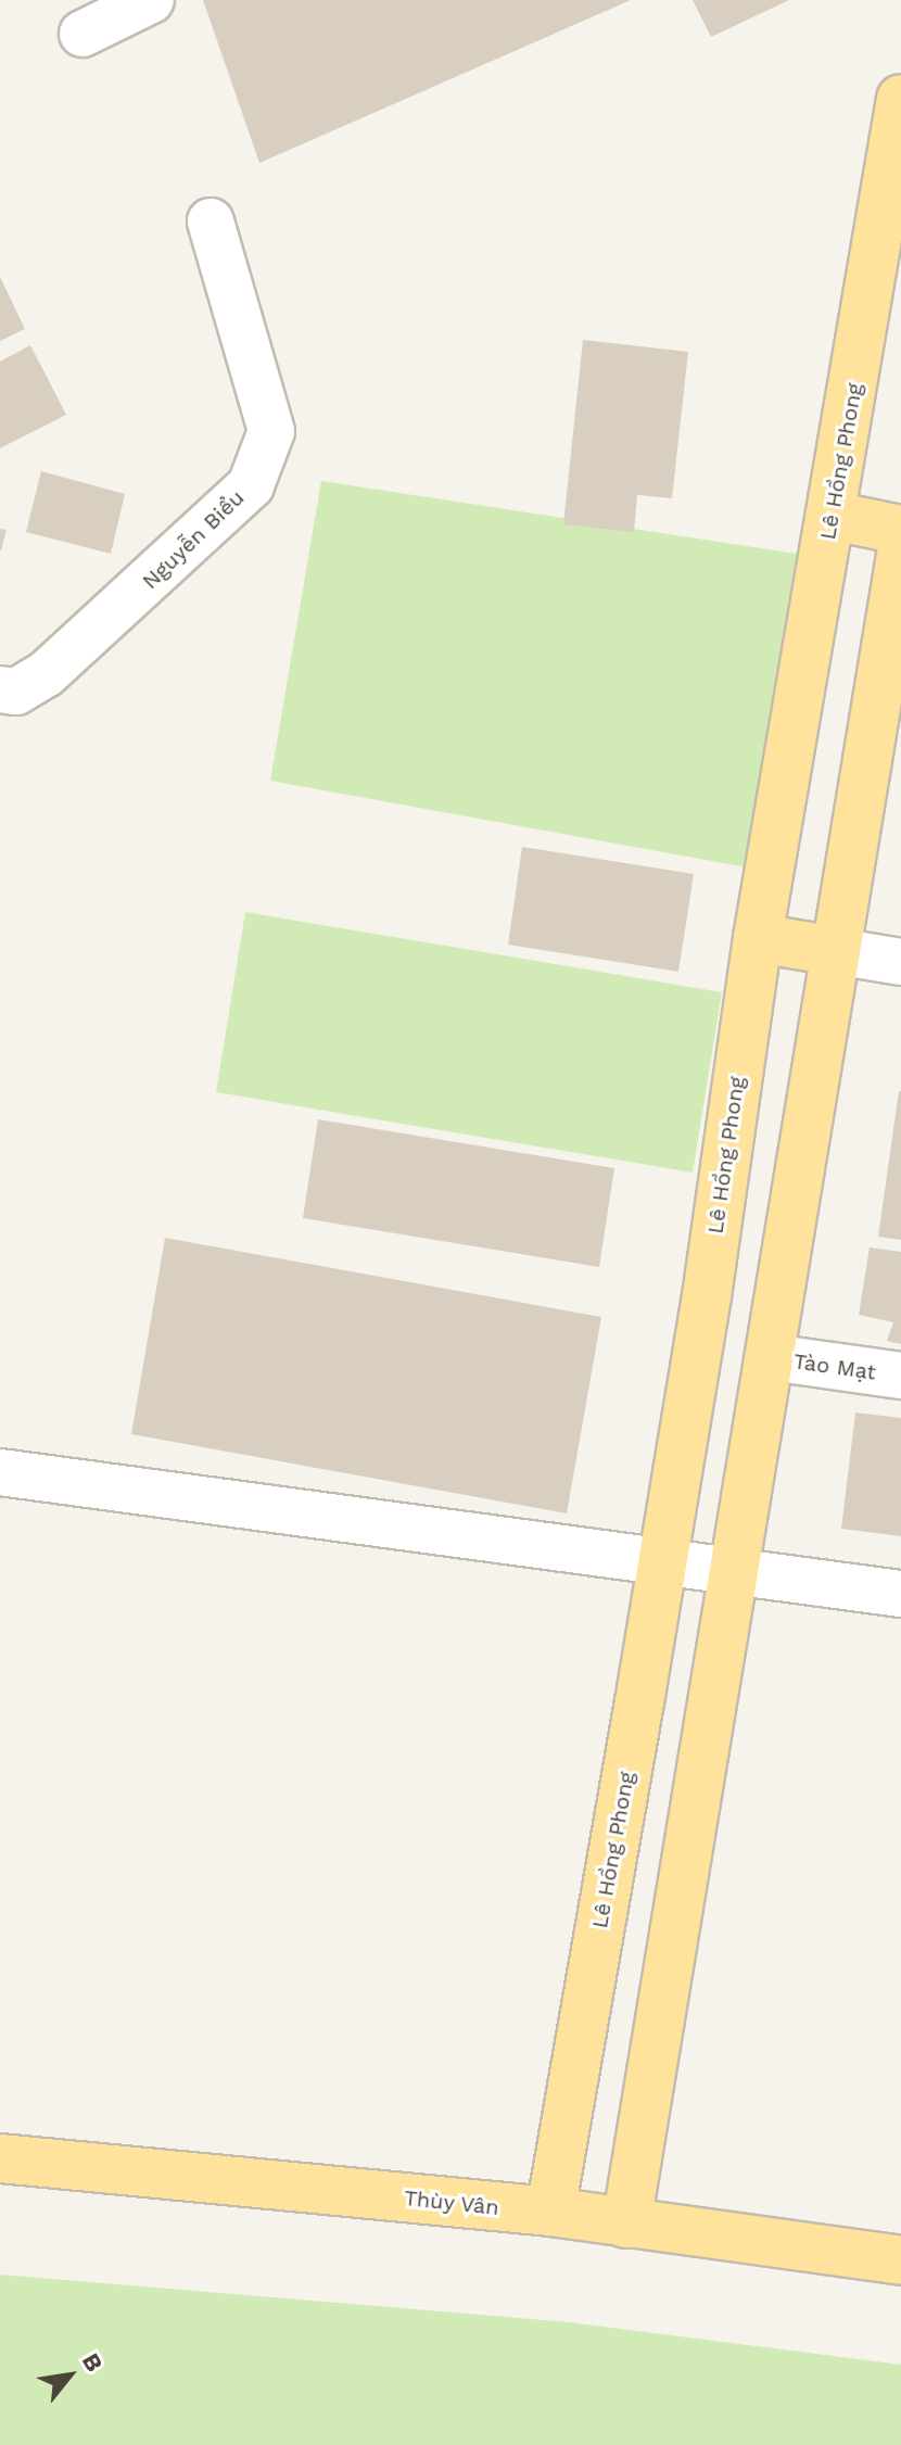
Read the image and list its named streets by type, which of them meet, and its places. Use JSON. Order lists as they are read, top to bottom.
{
  "streets": {
    "main road": ["Lê Hồng Phong", "Thùy Vân"],
    "street": ["Nguyễn Biểu", "Tào Mạt"]
  },
  "crossings": [
    ["Lê Hồng Phong", "Thùy Vân"]
  ],
  "north": "top right"
}
